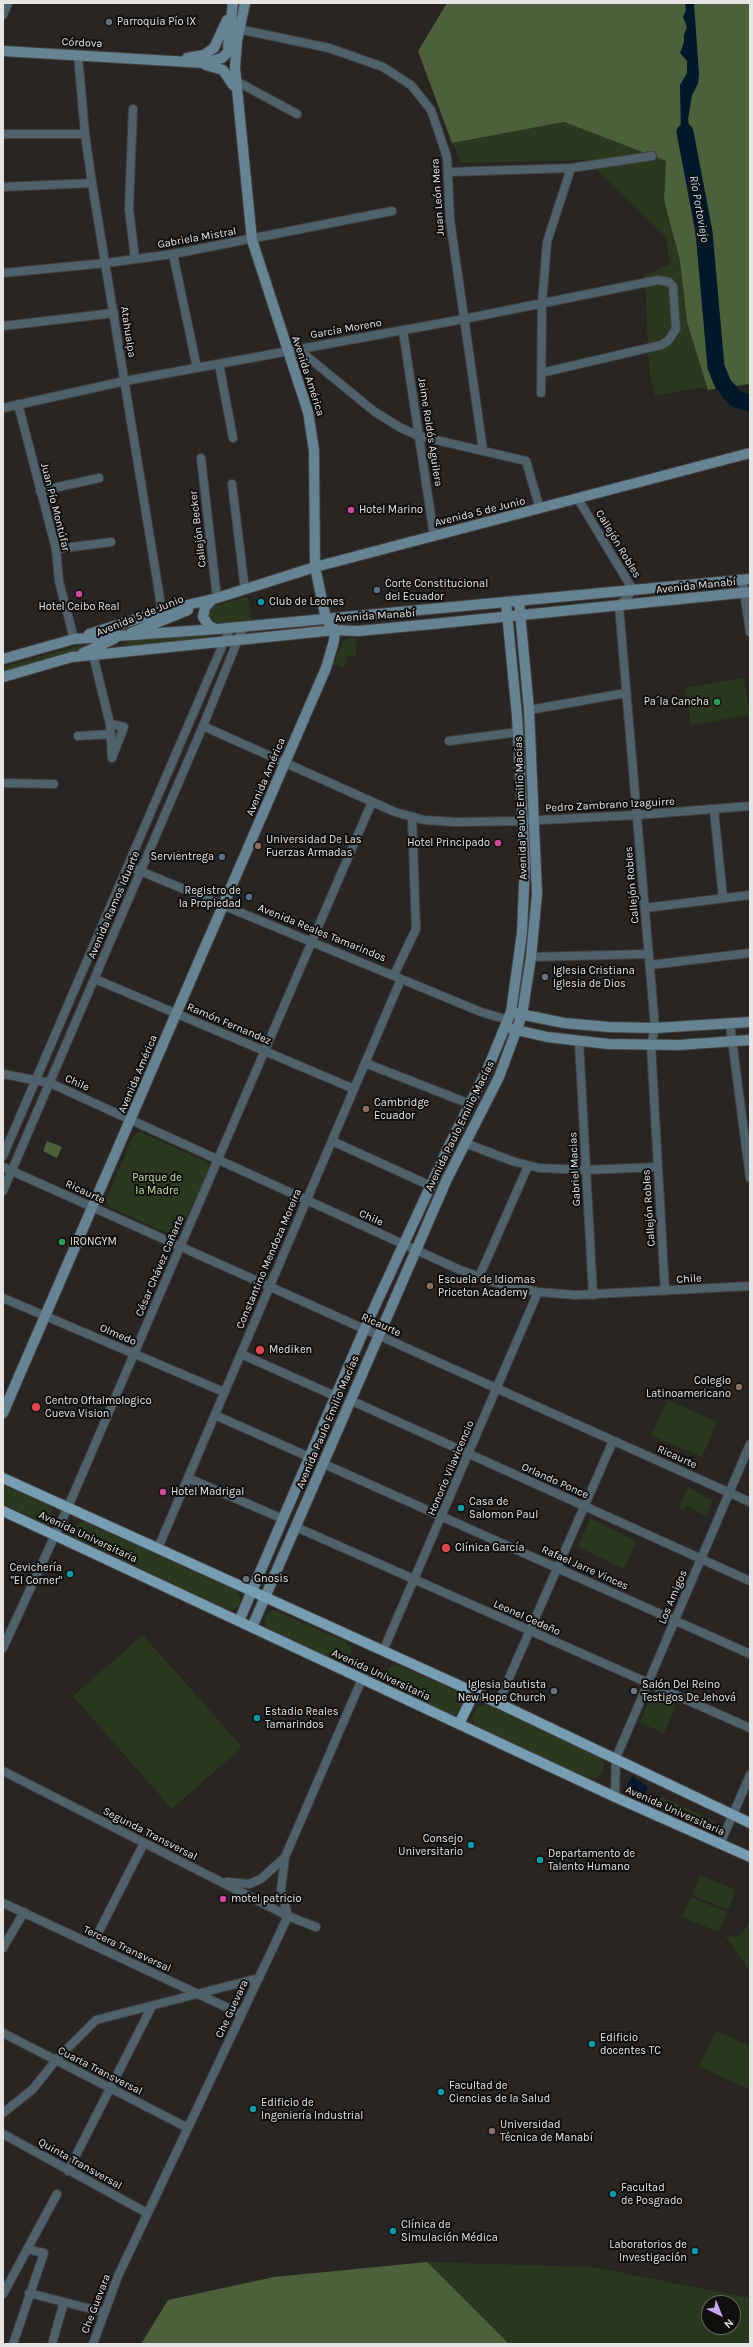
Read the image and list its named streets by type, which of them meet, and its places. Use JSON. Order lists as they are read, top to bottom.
{
  "streets": {
    "main road": [
      "Córdova",
      "Avenida América",
      "Avenida 5 de Junio",
      "Avenida Manabí",
      "Avenida Paulo Emilio Macías",
      "Avenida Reales Tamarindos",
      "Avenida Universitaria"
    ],
    "street": [
      "Juan León Mera",
      "Gabriela Mistral",
      "García Moreno",
      "Atahualpa",
      "Jaime Roldós Aguilera",
      "Juan Pío Montúfar",
      "Callejón Becker",
      "Callejón Robles",
      "Pedro Zambrano Izaguirre",
      "Avenida Ramos Iduarte",
      "Ramón Fernandez",
      "Chile",
      "Gabriel Macias",
      "Ricaurte",
      "Constantino Mendoza Moreira",
      "César Chávez Cañarte",
      "Olmedo",
      "Honorio Vilavicencio",
      "Orlando Ponce",
      "Rafael Jarre Vinces",
      "Los Amigos",
      "Leonel Cedeño",
      "Segunda Transversal",
      "Tercera Transversal",
      "Che Guevara",
      "Cuarta Transversal",
      "Quinta Transversal"
    ]
  },
  "crossings": [
    ["Córdova", "Atahualpa"],
    ["Córdova", "Avenida América"],
    ["Juan León Mera", "García Moreno"],
    ["Juan León Mera", "Avenida América"],
    ["Gabriela Mistral", "Atahualpa"],
    ["Gabriela Mistral", "Avenida América"],
    ["García Moreno", "Atahualpa"],
    ["García Moreno", "Avenida América"],
    ["García Moreno", "Jaime Roldós Aguilera"],
    ["García Moreno", "Juan Pío Montúfar"],
    ["Atahualpa", "Avenida 5 de Junio"],
    ["Avenida América", "Avenida 5 de Junio"],
    ["Avenida América", "Avenida Manabí"],
    ["Avenida América", "Pedro Zambrano Izaguirre"],
    ["Avenida América", "Avenida Reales Tamarindos"],
    ["Avenida América", "Ramón Fernandez"],
    ["Avenida América", "Chile"],
    ["Avenida América", "Ricaurte"],
    ["Avenida América", "Olmedo"],
    ["Jaime Roldós Aguilera", "Avenida 5 de Junio"],
    ["Juan Pío Montúfar", "Avenida 5 de Junio"],
    ["Juan Pío Montúfar", "Avenida Manabí"],
    ["Avenida 5 de Junio", "Callejón Becker"],
    ["Avenida 5 de Junio", "Callejón Robles"],
    ["Avenida 5 de Junio", "Avenida Manabí"],
    ["Callejón Robles", "Avenida Manabí"],
    ["Callejón Robles", "Pedro Zambrano Izaguirre"],
    ["Callejón Robles", "Avenida Reales Tamarindos"],
    ["Callejón Robles", "Chile"],
    ["Avenida Manabí", "Avenida Paulo Emilio Macías"],
    ["Avenida Manabí", "Avenida Ramos Iduarte"],
    ["Pedro Zambrano Izaguirre", "Avenida Paulo Emilio Macías"],
    ["Pedro Zambrano Izaguirre", "Avenida Ramos Iduarte"],
    ["Pedro Zambrano Izaguirre", "Constantino Mendoza Moreira"],
    ["Pedro Zambrano Izaguirre", "César Chávez Cañarte"],
    ["Avenida Paulo Emilio Macías", "Avenida Reales Tamarindos"],
    ["Avenida Paulo Emilio Macías", "Chile"],
    ["Avenida Paulo Emilio Macías", "Ricaurte"],
    ["Avenida Paulo Emilio Macías", "Orlando Ponce"],
    ["Avenida Paulo Emilio Macías", "Avenida Universitaria"],
    ["Avenida Paulo Emilio Macías", "Rafael Jarre Vinces"],
    ["Avenida Paulo Emilio Macías", "Leonel Cedeño"],
    ["Avenida Ramos Iduarte", "Avenida Reales Tamarindos"],
    ["Avenida Ramos Iduarte", "Ramón Fernandez"],
    ["Avenida Ramos Iduarte", "Chile"],
    ["Avenida Ramos Iduarte", "Ricaurte"],
    ["Avenida Reales Tamarindos", "Gabriel Macias"],
    ["Avenida Reales Tamarindos", "Constantino Mendoza Moreira"],
    ["Avenida Reales Tamarindos", "César Chávez Cañarte"],
    ["Ramón Fernandez", "Constantino Mendoza Moreira"],
    ["Ramón Fernandez", "César Chávez Cañarte"],
    ["Chile", "Gabriel Macias"],
    ["Chile", "Constantino Mendoza Moreira"],
    ["Chile", "César Chávez Cañarte"],
    ["Chile", "Honorio Vilavicencio"],
    ["Ricaurte", "Constantino Mendoza Moreira"],
    ["Ricaurte", "César Chávez Cañarte"],
    ["Ricaurte", "Honorio Vilavicencio"],
    ["Ricaurte", "Los Amigos"],
    ["Constantino Mendoza Moreira", "Olmedo"],
    ["Constantino Mendoza Moreira", "Avenida Universitaria"],
    ["César Chávez Cañarte", "Olmedo"],
    ["César Chávez Cañarte", "Avenida Universitaria"],
    ["Honorio Vilavicencio", "Orlando Ponce"],
    ["Honorio Vilavicencio", "Avenida Universitaria"],
    ["Honorio Vilavicencio", "Rafael Jarre Vinces"],
    ["Honorio Vilavicencio", "Leonel Cedeño"],
    ["Orlando Ponce", "Los Amigos"],
    ["Avenida Universitaria", "Los Amigos"],
    ["Rafael Jarre Vinces", "Los Amigos"],
    ["Los Amigos", "Leonel Cedeño"],
    ["Segunda Transversal", "Che Guevara"],
    ["Tercera Transversal", "Che Guevara"],
    ["Che Guevara", "Cuarta Transversal"],
    ["Che Guevara", "Quinta Transversal"]
  ],
  "water": ["Río Portoviejo"],
  "parks": ["Parque de la Madre"],
  "places": [
    "Parroquia Pío IX",
    "Hotel Marino",
    "Corte Constitucional del Ecuador",
    "Hotel Ceibo Real",
    "Club de Leones",
    "Pa´la Cancha",
    "Hotel Principado",
    "Universidad De Las Fuerzas Armadas",
    "Servientrega",
    "Registro de la Propiedad",
    "Iglesia Cristiana Iglesia de Dios",
    "Cambridge Ecuador",
    "IRONGYM",
    "Escuela de Idiomas Priceton Academy",
    "Mediken",
    "Colegio Latinoamericano",
    "Centro Oftalmologico Cueva Vision",
    "Hotel Madrigal",
    "Casa de Salomon Paul",
    "Clínica García",
    "Cevichería \"El Corner\"",
    "Gnosis",
    "Iglesia bautista New Hope Church",
    "Salón Del Reino Testigos De Jehová",
    "Estadio Reales Tamarindos",
    "Consejo Universitario",
    "Departamento de Talento Humano",
    "motel patricio",
    "Edificio docentes TC",
    "Facultad de Ciencias de la Salud",
    "Edificio de Ingeniería Industrial",
    "Universidad Técnica de Manabí",
    "Facultad de Posgrado",
    "Clínica de Simulación Médica",
    "Laboratorios de Investigación"
  ],
  "north": "bottom right"
}
